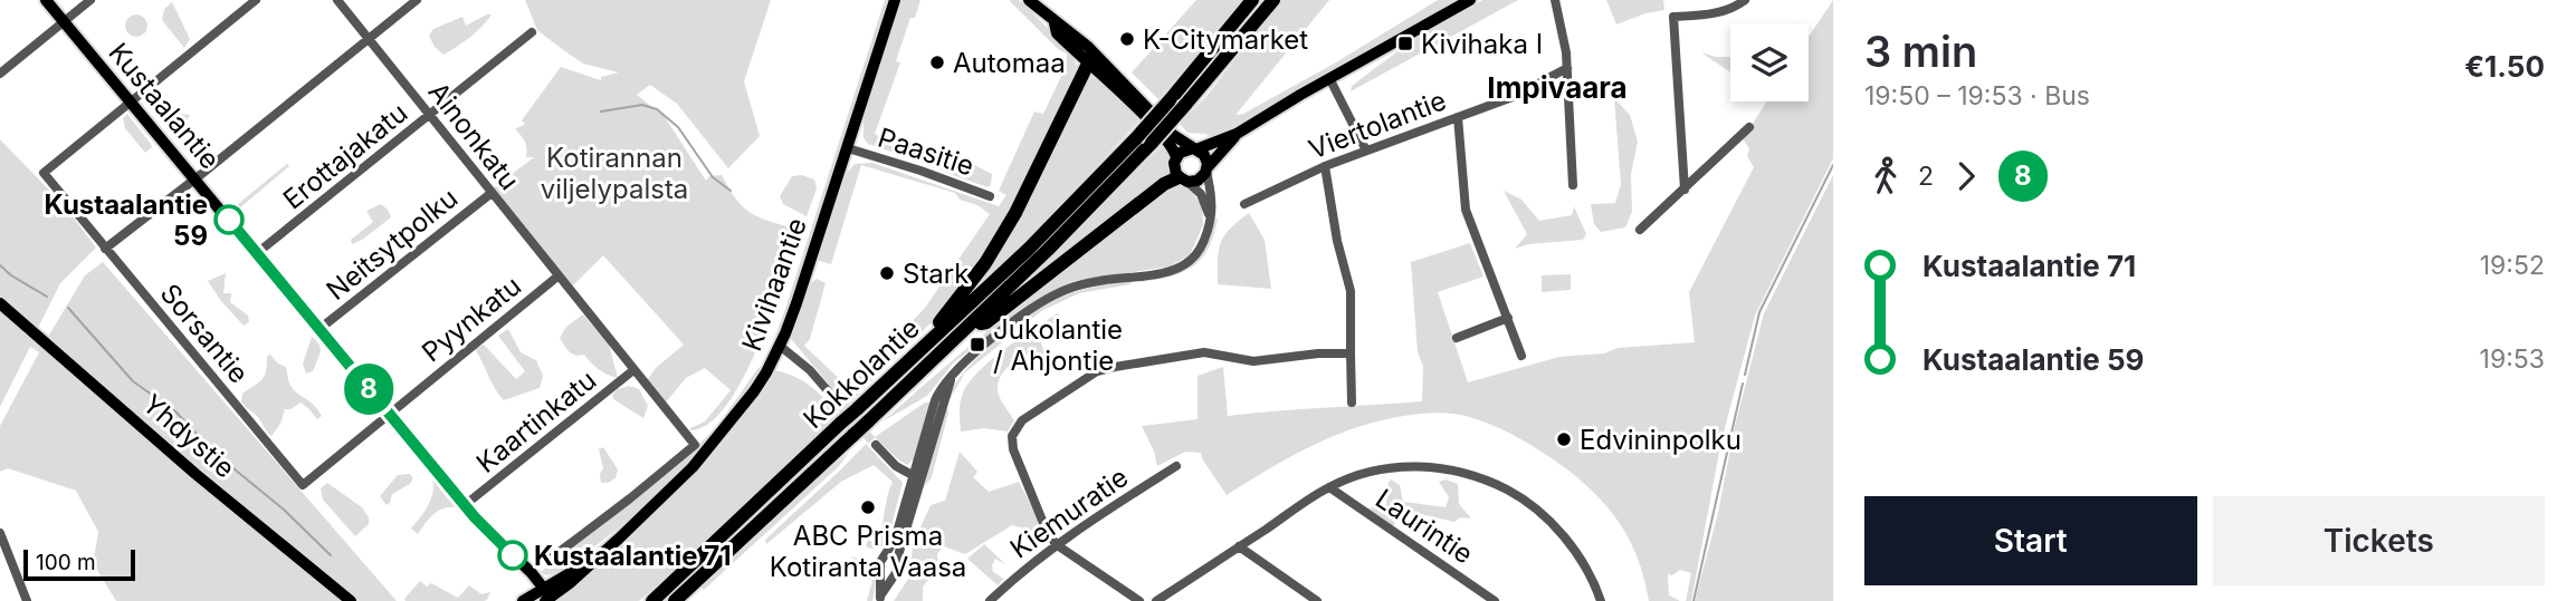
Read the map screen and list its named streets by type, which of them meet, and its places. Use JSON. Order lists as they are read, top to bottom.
{
  "streets": {
    "highway": ["Kokkolantie"],
    "main road": ["Kustaalantie", "Kivihaantie", "Yhdystie"],
    "street": [
      "Viertolantie",
      "Ainonkatu",
      "Paasitie",
      "Erottajakatu",
      "Neitsytpolku",
      "Pyynkatu",
      "Sorsantie",
      "Kaartinkatu",
      "Kiemuratie",
      "Laurintie"
    ]
  },
  "crossings": [
    ["Kustaalantie", "Erottajakatu"],
    ["Kustaalantie", "Neitsytpolku"],
    ["Kustaalantie", "Kivihaantie"],
    ["Kustaalantie", "Pyynkatu"],
    ["Kustaalantie", "Sorsantie"],
    ["Kustaalantie", "Kaartinkatu"],
    ["Ainonkatu", "Erottajakatu"],
    ["Ainonkatu", "Neitsytpolku"],
    ["Ainonkatu", "Pyynkatu"],
    ["Ainonkatu", "Kaartinkatu"],
    ["Paasitie", "Kivihaantie"],
    ["Pyynkatu", "Sorsantie"]
  ],
  "districts": ["Impivaara"],
  "parks": ["Kotirannan viljelypalsta"],
  "places": {
    "other": [
      "K-Citymarket",
      "Automaa",
      "Kustaalantie 59",
      "Stark",
      "Edvininpolku",
      "ABC Prisma Kotiranta Vaasa",
      "Kustaalantie 71"
    ],
    "transit": ["Kivihaka I", "Jukolantie / Ahjontie"]
  },
  "lines": ["bus line 8"],
  "scale_bar": "100 m",
  "page": {
    "on_map": "8",
    "heading": ["3 min", "19:50 – 19:53 · Bus", "€1.50"],
    "legs": ["2", "8"],
    "list": [
      {
        "name": "Kustaalantie 71",
        "value": "19:52"
      },
      {
        "name": "Kustaalantie 59",
        "value": "19:53"
      }
    ],
    "buttons": ["Start", "Tickets"],
    "scale": "100 m"
  }
}
